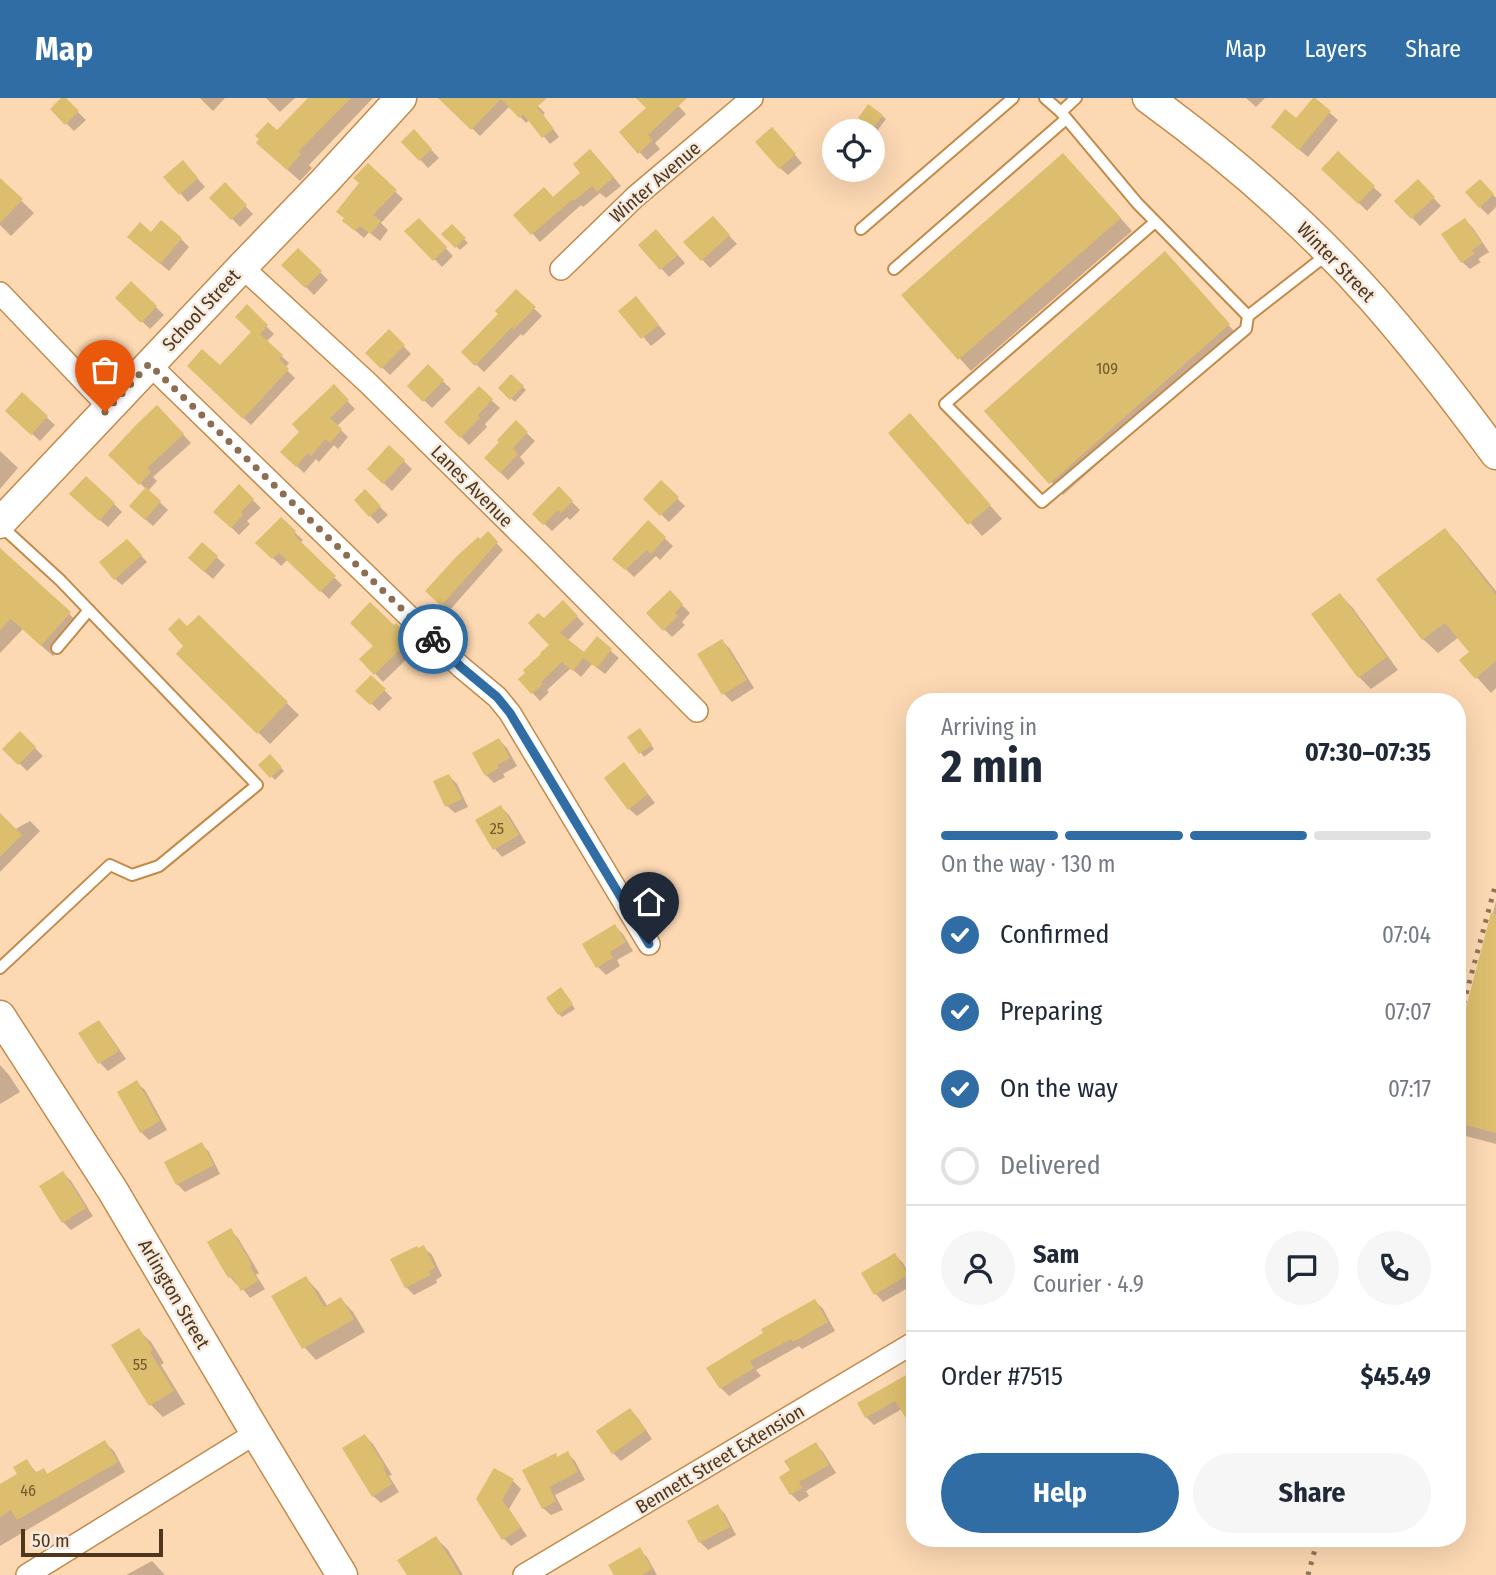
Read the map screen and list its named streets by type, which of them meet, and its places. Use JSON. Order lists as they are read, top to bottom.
{
  "streets": {
    "street": [
      "Winter Avenue",
      "Winter Street",
      "School Street",
      "Lanes Avenue",
      "Arlington Street",
      "Bennett Street Extension"
    ]
  },
  "crossings": [
    ["School Street", "Lanes Avenue"]
  ],
  "house_numbers": [
    "109",
    "25",
    "55",
    "46"
  ],
  "scale_bar": "50 m",
  "page": {
    "header": "Map",
    "nav": ["Map", "Layers", "Share"],
    "heading": ["2 min", "Arriving in", "07:30–07:35"],
    "panel": [
      "Sam",
      "Courier · 4.9",
      "Order #7515",
      "$45.49"
    ],
    "bar": "On the way · 130 m",
    "list": [
      ["Confirmed", "07:04"],
      ["Preparing", "07:07"],
      ["On the way", "07:17"],
      "Delivered"
    ],
    "buttons": ["Help", "Share"],
    "scale": "50 m"
  }
}
